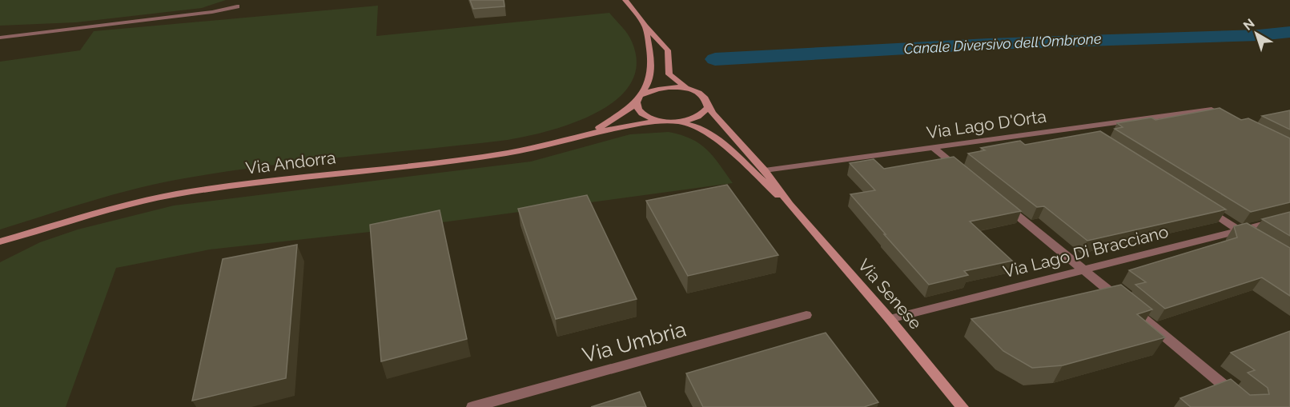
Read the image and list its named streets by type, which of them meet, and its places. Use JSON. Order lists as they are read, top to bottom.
{
  "streets": {
    "main road": ["Via Andorra", "Via Senese"],
    "street": ["Via Lago D'Orta", "Via Lago Di Bracciano", "Via Umbria"]
  },
  "crossings": [
    ["Via Lago D'Orta", "Via Senese"],
    ["Via Andorra", "Via Senese"],
    ["Via Lago Di Bracciano", "Via Senese"]
  ],
  "water": ["Canale Diversivo dell'Ombrone"],
  "north": "top left"
}
